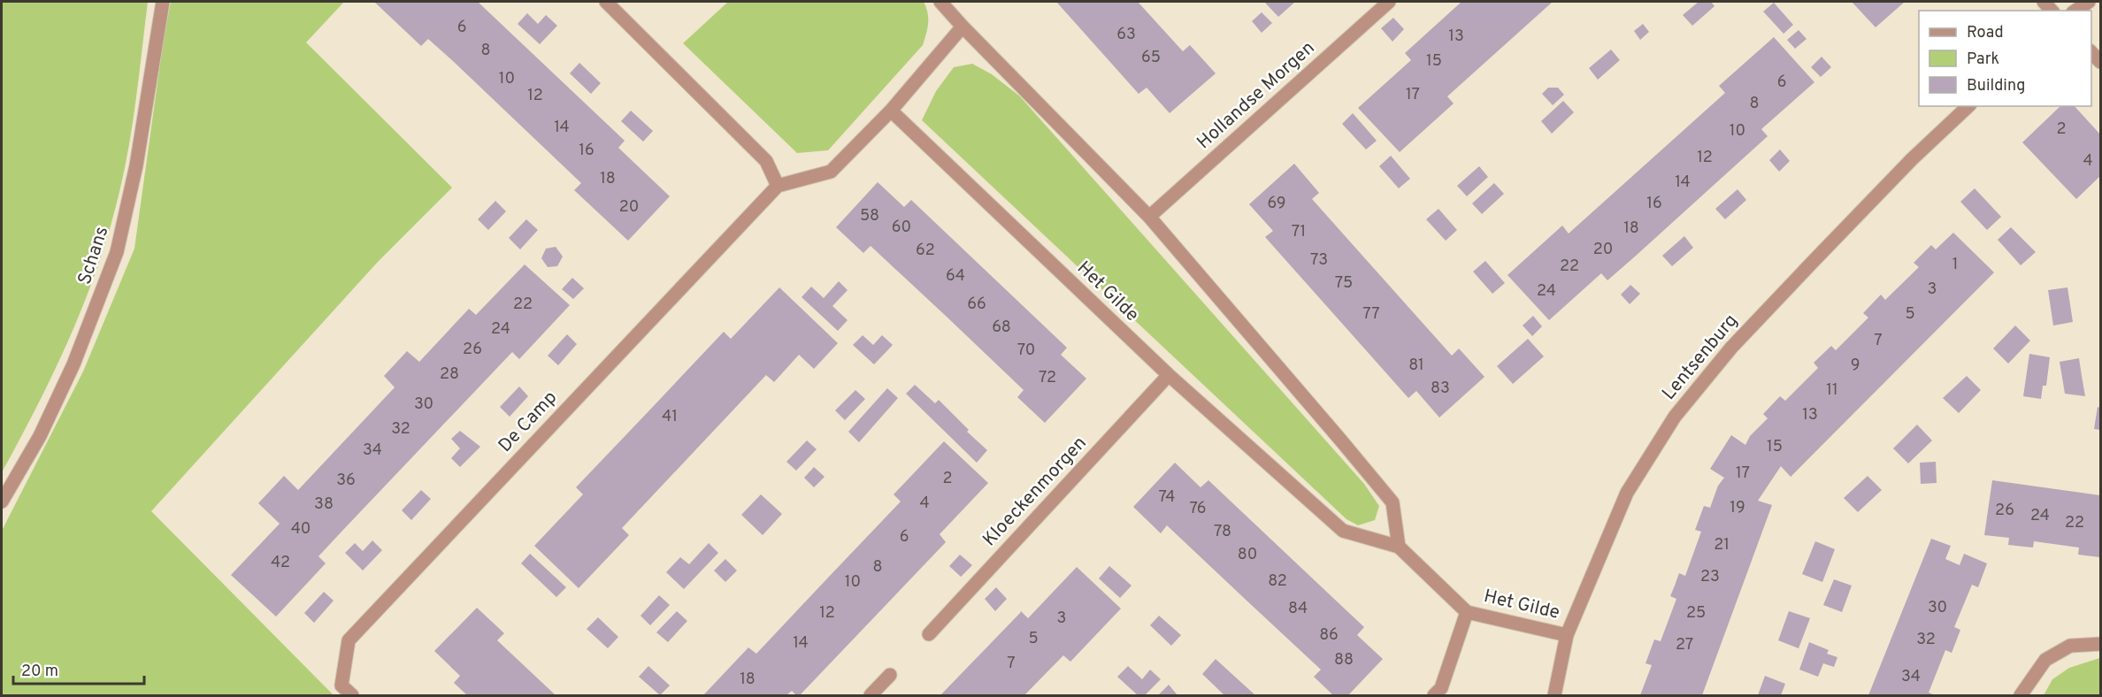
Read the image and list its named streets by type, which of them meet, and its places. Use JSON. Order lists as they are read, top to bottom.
{
  "streets": {
    "street": [
      "Hollandse Morgen",
      "Schans",
      "Het Gilde",
      "Lentsenburg",
      "De Camp",
      "Kloeckenmorgen"
    ]
  },
  "crossings": [
    ["Het Gilde", "Lentsenburg"],
    ["Het Gilde", "Kloeckenmorgen"]
  ],
  "house_numbers": [
    "6",
    "63",
    "13",
    "8",
    "65",
    "15",
    "10",
    "6",
    "17",
    "12",
    "8",
    "14",
    "2",
    "10",
    "16",
    "12",
    "4",
    "18",
    "14",
    "69",
    "16",
    "20",
    "58",
    "60",
    "18",
    "71",
    "20",
    "62",
    "73",
    "1",
    "22",
    "64",
    "75",
    "3",
    "24",
    "22",
    "66",
    "77",
    "5",
    "68",
    "24",
    "7",
    "26",
    "70",
    "81",
    "9",
    "28",
    "72",
    "83",
    "11",
    "30",
    "13",
    "41",
    "32",
    "15",
    "34",
    "17",
    "2",
    "36",
    "74",
    "4",
    "38",
    "19",
    "76",
    "26",
    "24",
    "22",
    "40",
    "78",
    "6",
    "21",
    "80",
    "42",
    "8",
    "23",
    "82",
    "10",
    "30",
    "84",
    "12",
    "25",
    "3",
    "86",
    "5",
    "32",
    "14",
    "27",
    "88",
    "7",
    "34",
    "18"
  ],
  "legend": ["Road", "Park", "Building"],
  "scale_bar": "20 m"
}
